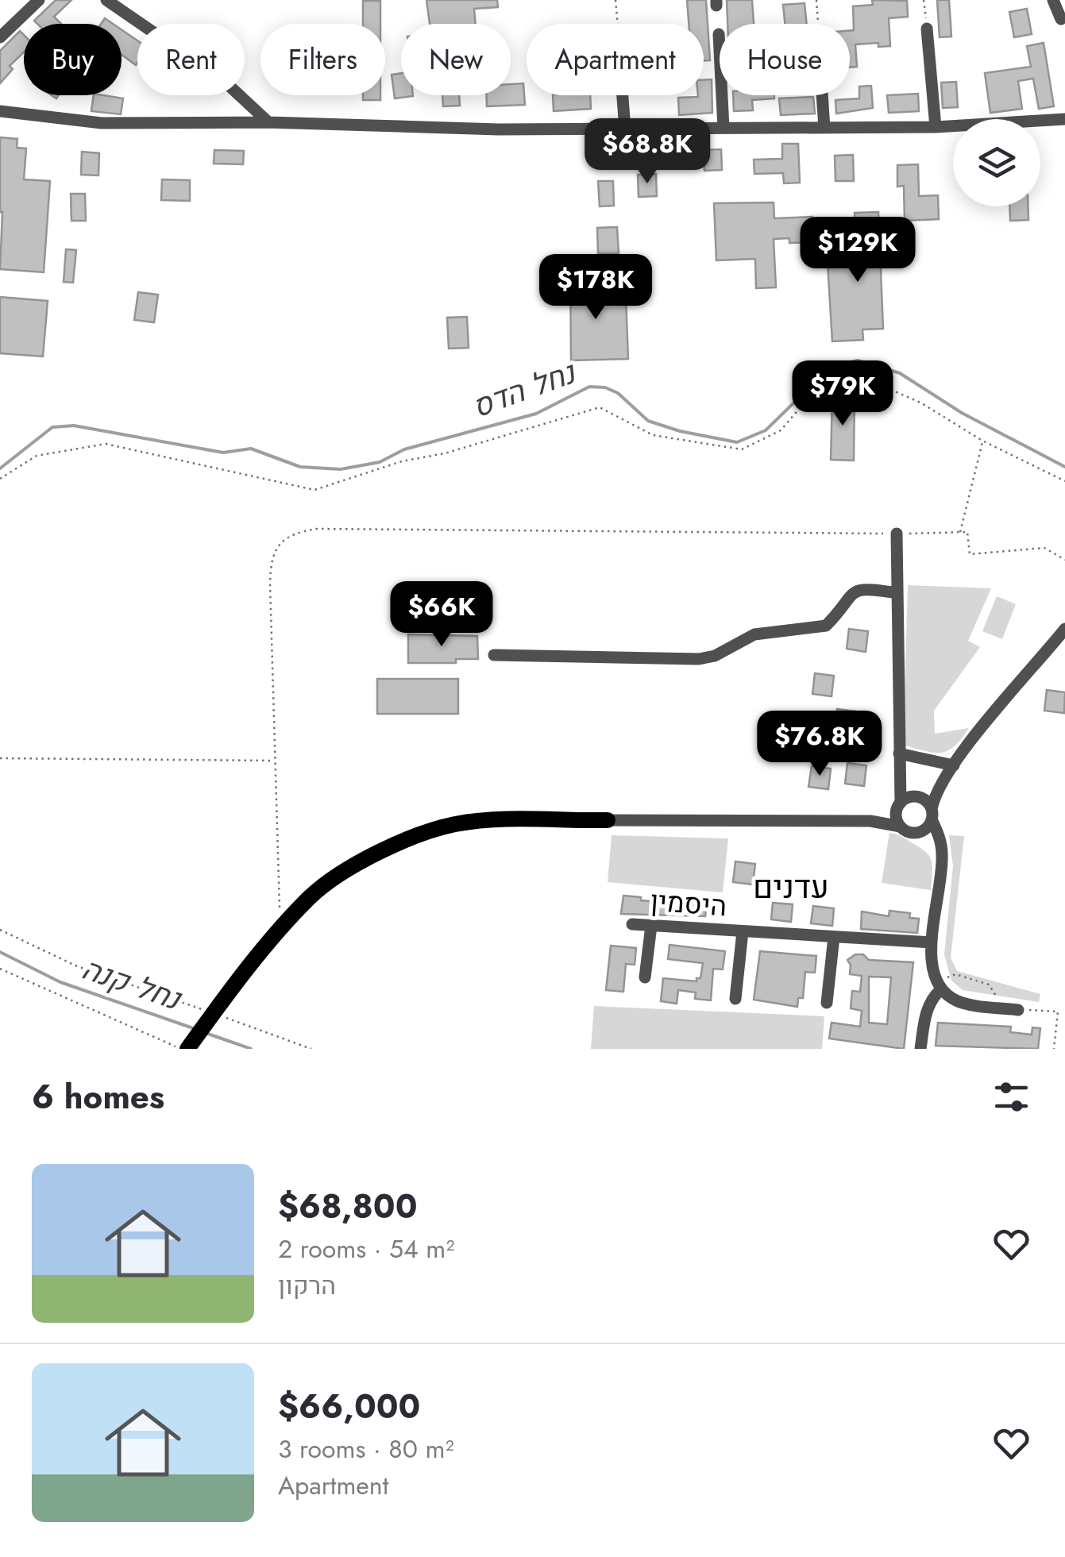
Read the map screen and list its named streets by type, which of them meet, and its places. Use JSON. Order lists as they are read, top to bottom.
{
  "streets": {
    "street": ["היסמין"]
  },
  "districts": ["עדנים"],
  "water": ["נחל הדס", "נחל קנה"],
  "page": {
    "chip": [
      "Buy",
      "Rent",
      "Filters",
      "New",
      "Apartment",
      "House"
    ],
    "price": [
      "$68.8K",
      "$129K",
      "$178K",
      "$79K",
      "$66K",
      "$76.8K"
    ],
    "heading": "6 homes",
    "list": [
      {
        "name": "$68,800",
        "note": "2 rooms · 54 m² · הרקון"
      },
      {
        "name": "$66,000",
        "note": "3 rooms · 80 m² · Apartment"
      }
    ]
  }
}
